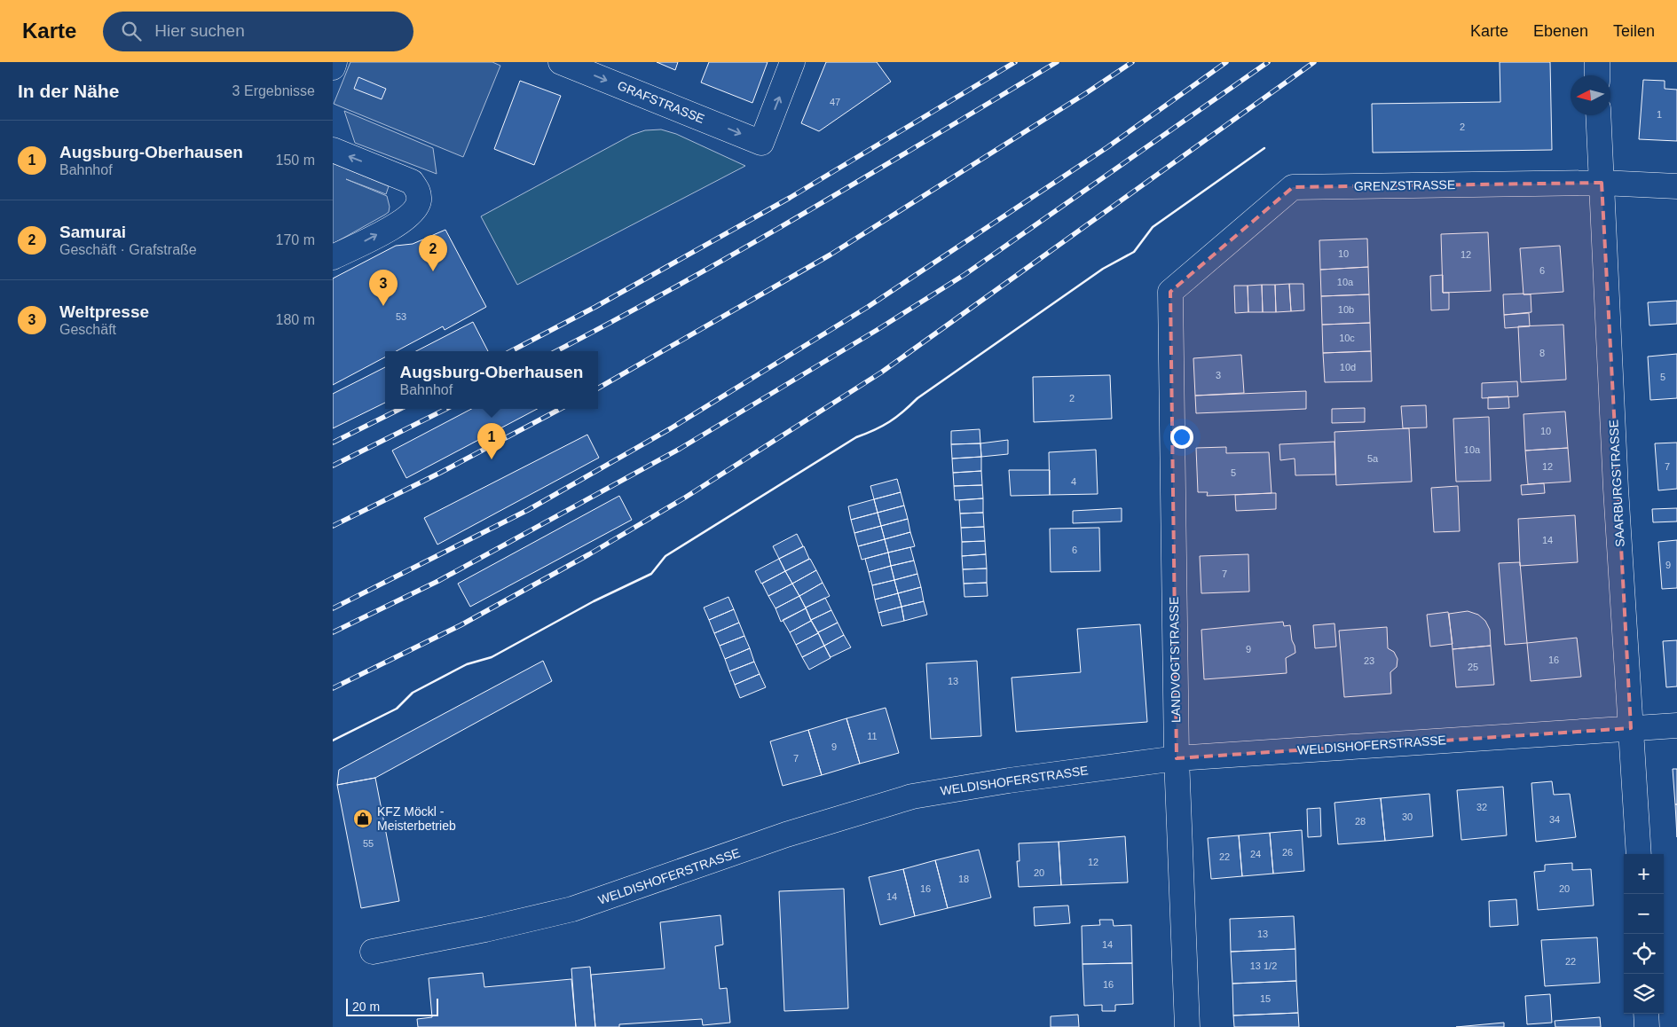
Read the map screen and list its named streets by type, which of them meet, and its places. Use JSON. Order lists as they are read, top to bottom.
{
  "streets": {
    "street": [
      "GRAFSTRASSE",
      "GRENZSTRASSE",
      "SAARBURGSTRASSE",
      "LANDVOGTSTRASSE",
      "WELDISHOFERSTRASSE"
    ]
  },
  "crossings": [
    ["GRENZSTRASSE", "SAARBURGSTRASSE"],
    ["GRENZSTRASSE", "LANDVOGTSTRASSE"],
    ["SAARBURGSTRASSE", "WELDISHOFERSTRASSE"],
    ["LANDVOGTSTRASSE", "WELDISHOFERSTRASSE"]
  ],
  "places": {
    "shop": ["KFZ Möckl - Meisterbetrieb"]
  },
  "house_numbers": [
    "47",
    "1",
    "2",
    "10",
    "12",
    "6",
    "10a",
    "10b",
    "53",
    "10c",
    "8",
    "10d",
    "3",
    "5",
    "2",
    "10",
    "10a",
    "5a",
    "12",
    "7",
    "5",
    "4",
    "14",
    "6",
    "9",
    "7",
    "9",
    "16",
    "23",
    "25",
    "13",
    "11",
    "9",
    "7",
    "32",
    "30",
    "34",
    "28",
    "55",
    "26",
    "24",
    "22",
    "12",
    "20",
    "18",
    "16",
    "20",
    "14",
    "13",
    "14",
    "22",
    "13 1/2",
    "16",
    "15"
  ],
  "scale_bar": "20 m",
  "north": "left",
  "page": {
    "header": "Karte",
    "search": "Hier suchen",
    "nav": ["Karte", "Ebenen", "Teilen"],
    "heading": ["In der Nähe", "3 Ergebnisse"],
    "list": [
      {
        "mark": "1",
        "name": "Augsburg-Oberhausen",
        "note": "Bahnhof",
        "value": "150 m"
      },
      {
        "mark": "2",
        "name": "Samurai",
        "note": "Geschäft · Grafstraße",
        "value": "170 m"
      },
      {
        "mark": "3",
        "name": "Weltpresse",
        "note": "Geschäft",
        "value": "180 m"
      }
    ],
    "pins": ["2", "3", "1"],
    "popup": ["Augsburg-Oberhausen", "Bahnhof"],
    "map_buttons": ["+", "−"],
    "scale": "20 m"
  }
}
